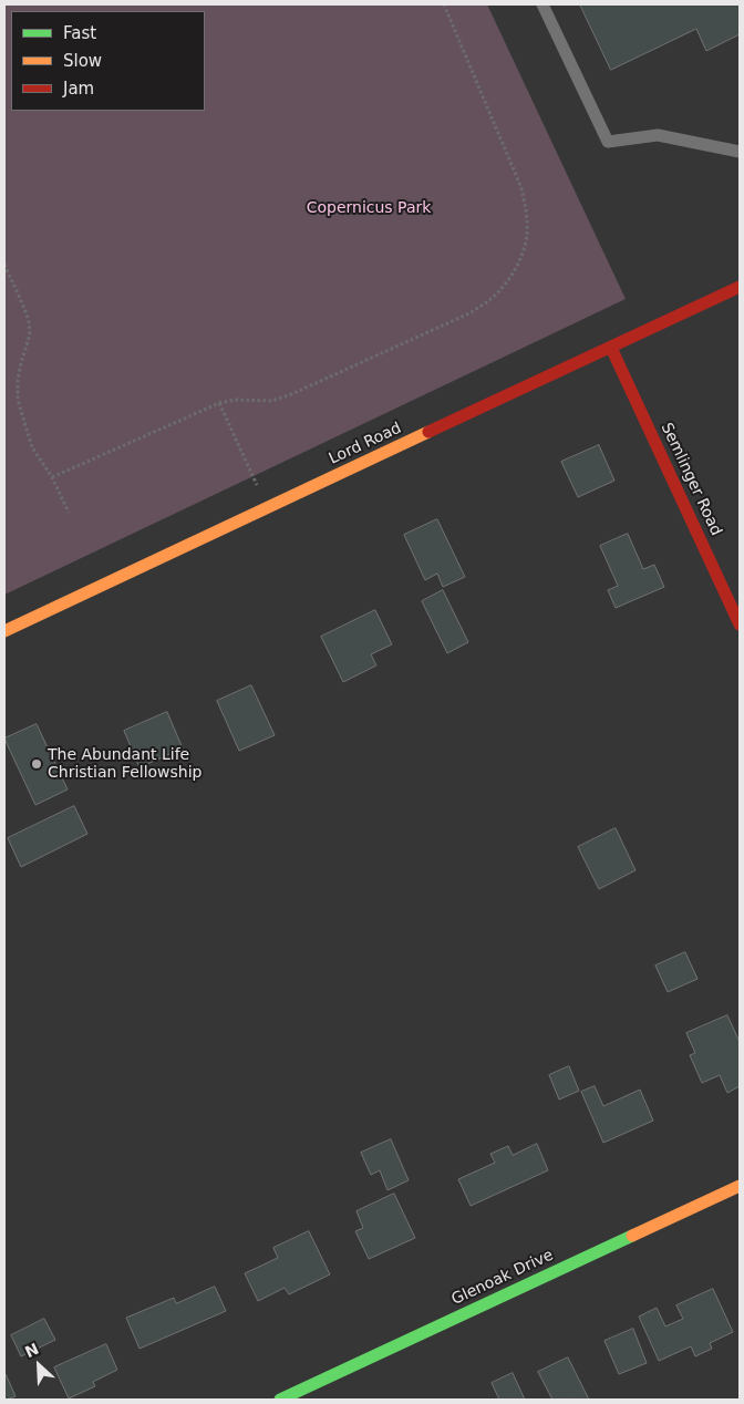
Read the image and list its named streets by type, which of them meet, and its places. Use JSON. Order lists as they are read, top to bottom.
{
  "streets": {
    "street": ["Lord Road", "Semlinger Road", "Glenoak Drive"]
  },
  "crossings": [
    ["Lord Road", "Semlinger Road"]
  ],
  "parks": ["Copernicus Park"],
  "places": ["The Abundant Life Christian Fellowship"],
  "legend": ["Fast", "Slow", "Jam"],
  "north": "top left"
}
